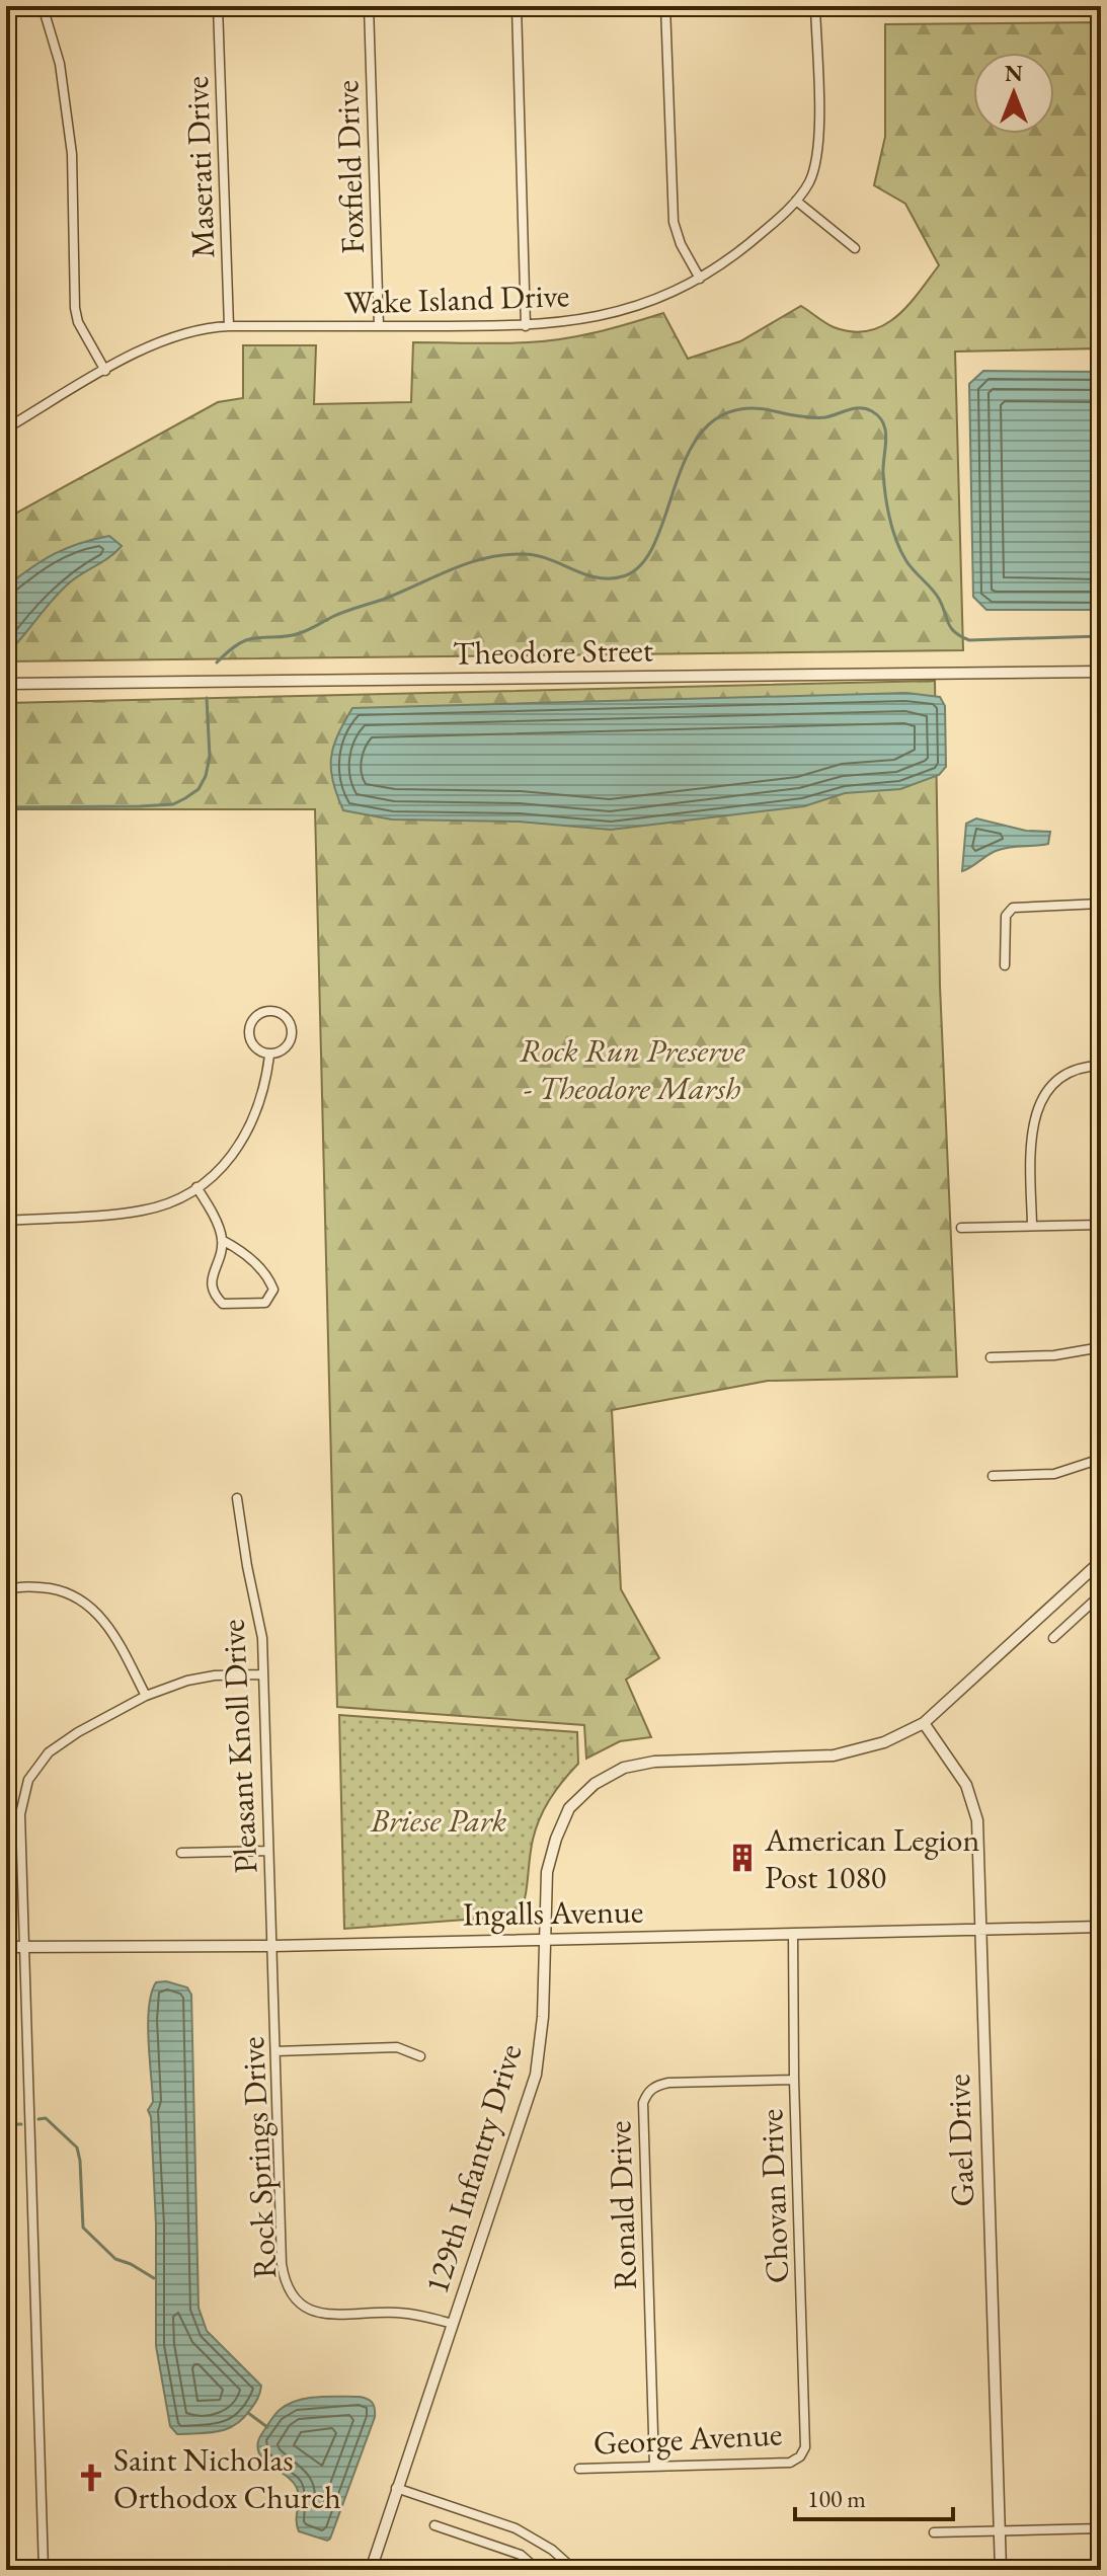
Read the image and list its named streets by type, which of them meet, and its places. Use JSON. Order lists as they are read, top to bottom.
{
  "streets": {
    "street": [
      "Maserati Drive",
      "Foxfield Drive",
      "Wake Island Drive",
      "Theodore Street",
      "Pleasant Knoll Drive",
      "Ingalls Avenue",
      "Gael Drive",
      "Rock Springs Drive",
      "129th Infantry Drive",
      "Chovan Drive",
      "Ronald Drive",
      "George Avenue"
    ]
  },
  "crossings": [
    ["Maserati Drive", "Wake Island Drive"],
    ["Foxfield Drive", "Wake Island Drive"],
    ["Pleasant Knoll Drive", "Ingalls Avenue"],
    ["Pleasant Knoll Drive", "Rock Springs Drive"],
    ["Ingalls Avenue", "Gael Drive"],
    ["Ingalls Avenue", "Rock Springs Drive"],
    ["Ingalls Avenue", "129th Infantry Drive"],
    ["Ingalls Avenue", "Chovan Drive"],
    ["Gael Drive", "129th Infantry Drive"],
    ["Rock Springs Drive", "129th Infantry Drive"],
    ["Chovan Drive", "Ronald Drive"],
    ["Chovan Drive", "George Avenue"],
    ["Ronald Drive", "George Avenue"]
  ],
  "parks": ["Rock Run Preserve - Theodore Marsh", "Briese Park"],
  "places": {
    "building": ["American Legion Post 1080"],
    "church": ["Saint Nicholas Orthodox Church"]
  },
  "scale_bar": "100 m",
  "north": "top"
}
